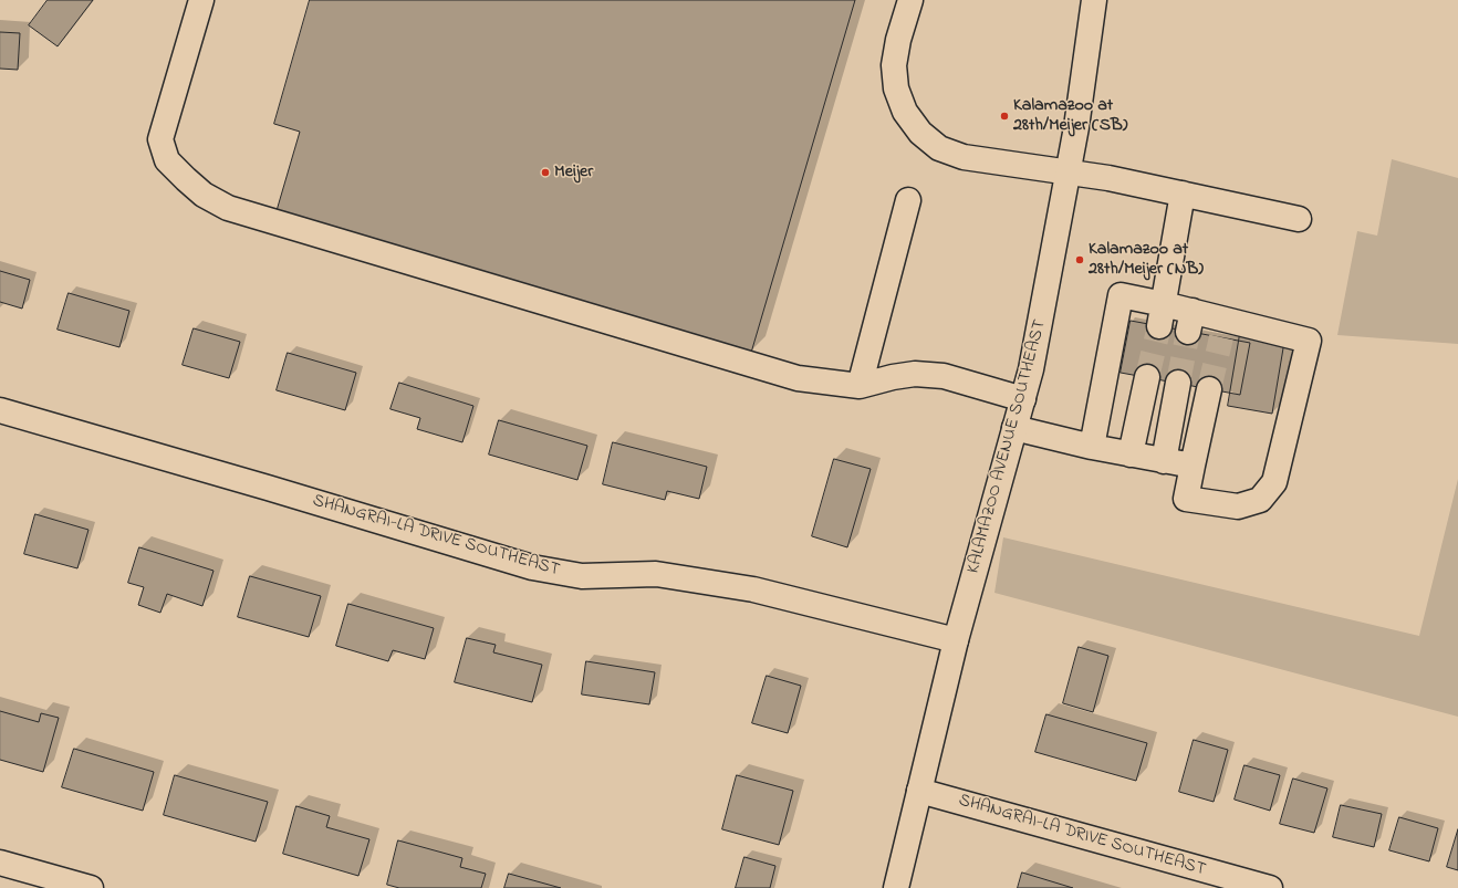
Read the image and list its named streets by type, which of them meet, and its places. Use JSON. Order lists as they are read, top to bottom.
{
  "streets": {
    "street": ["KALAMAZOO AVENUE SOUTHEAST", "SHANGRAI-LA DRIVE SOUTHEAST"]
  },
  "crossings": [
    ["KALAMAZOO AVENUE SOUTHEAST", "SHANGRAI-LA DRIVE SOUTHEAST"]
  ],
  "places": ["Kalamazoo at 28th/Meijer (SB)", "Meijer", "Kalamazoo at 28th/Meijer (NB)"]
}
